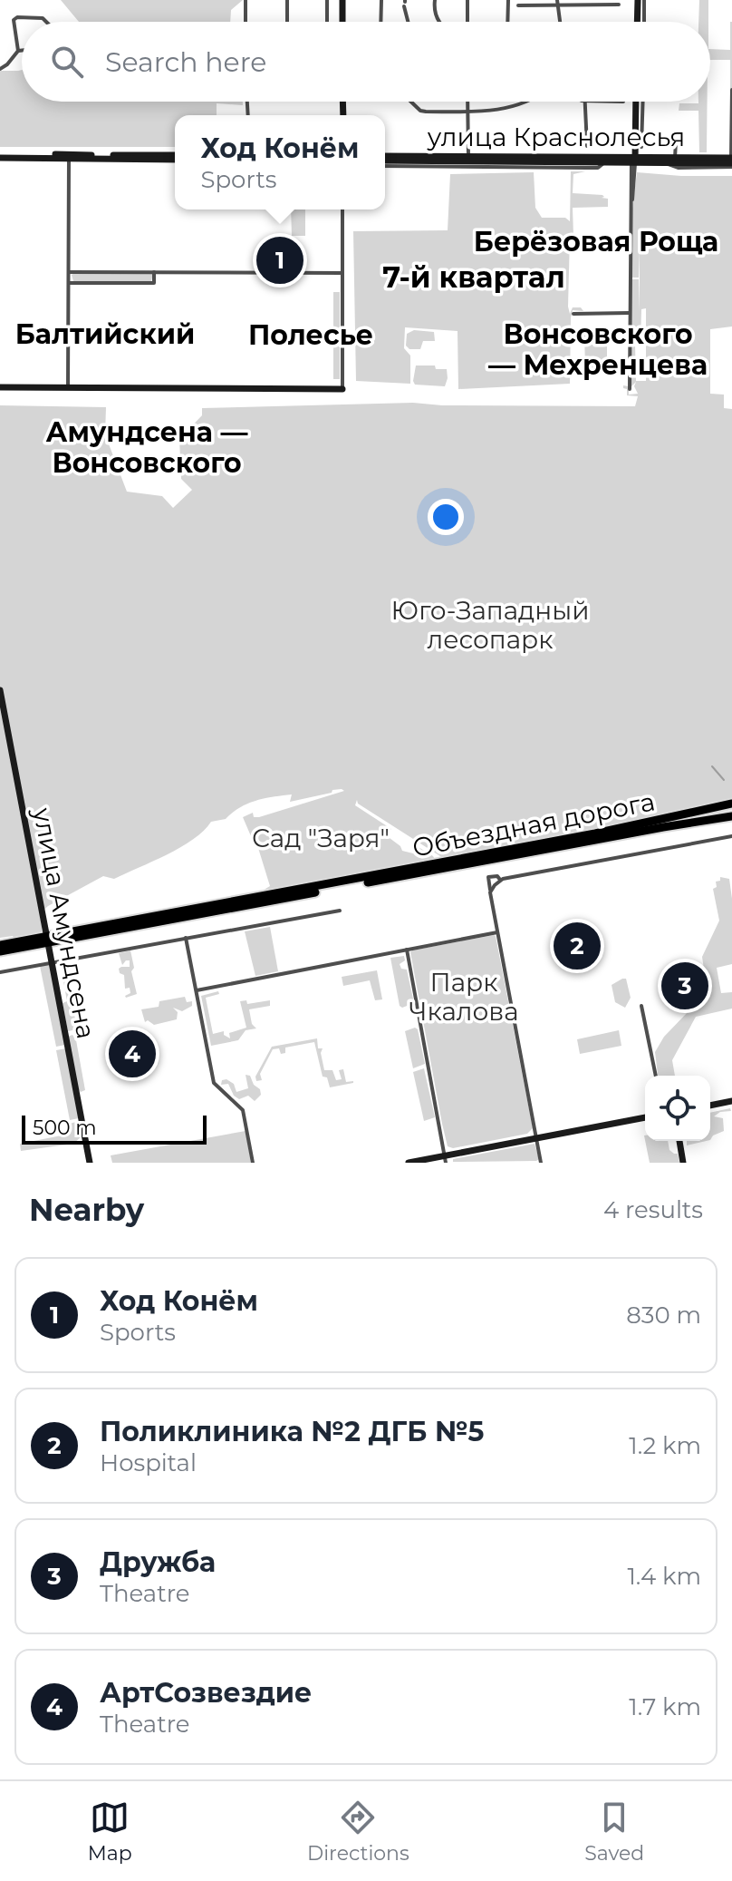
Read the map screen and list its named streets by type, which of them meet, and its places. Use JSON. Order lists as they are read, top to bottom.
{
  "streets": {
    "main road": ["Объездная дорога"],
    "street": ["улица Краснолесья", "улица Амундсена"]
  },
  "crossings": [
    ["Объездная дорога", "улица Амундсена"]
  ],
  "districts": [
    "Берёзовая Роща",
    "7-й квартал",
    "Балтийский",
    "Вонсовского — Мехренцева",
    "Полесье",
    "Амундсена — Вонсовского"
  ],
  "parks": ["Юго-Западный лесопарк", "Сад \"Заря\"", "Парк Чкалова"],
  "scale_bar": "500 m",
  "page": {
    "search": "Search here",
    "popup": ["Ход Конём", "Sports"],
    "pins": [
      "1",
      "2",
      "3",
      "4"
    ],
    "scale": "500 m",
    "heading": ["Nearby", "4 results"],
    "list": [
      {
        "mark": "1",
        "name": "Ход Конём",
        "note": "Sports",
        "value": "830 m"
      },
      {
        "mark": "2",
        "name": "Поликлиника №2 ДГБ №5",
        "note": "Hospital",
        "value": "1.2 km"
      },
      {
        "mark": "3",
        "name": "Дружба",
        "note": "Theatre",
        "value": "1.4 km"
      },
      {
        "mark": "4",
        "name": "АртСозвездие",
        "note": "Theatre",
        "value": "1.7 km"
      }
    ],
    "nav": ["Map", "Directions", "Saved"]
  }
}
